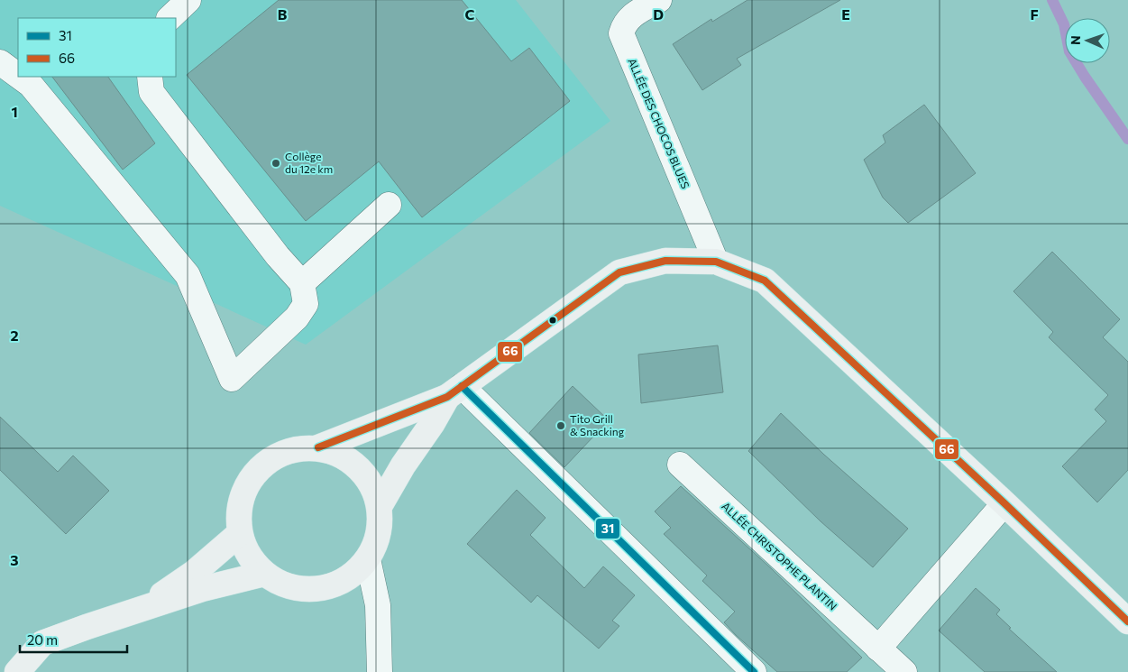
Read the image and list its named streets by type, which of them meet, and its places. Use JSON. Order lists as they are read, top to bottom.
{
  "streets": {
    "street": ["ALLÉE DES CHOCOS BLUES", "ALLÉE CHRISTOPHE PLANTIN"]
  },
  "places": ["Collège du 12e km", "Tito Grill & Snacking"],
  "lines": ["transit line 66", "transit line 31"],
  "legend": ["31", "66"],
  "scale_bar": "20 m",
  "north": "left",
  "grid": {
    "columns": [
      "B",
      "C",
      "D",
      "E",
      "F"
    ],
    "rows": ["1", "2", "3"]
  }
}
